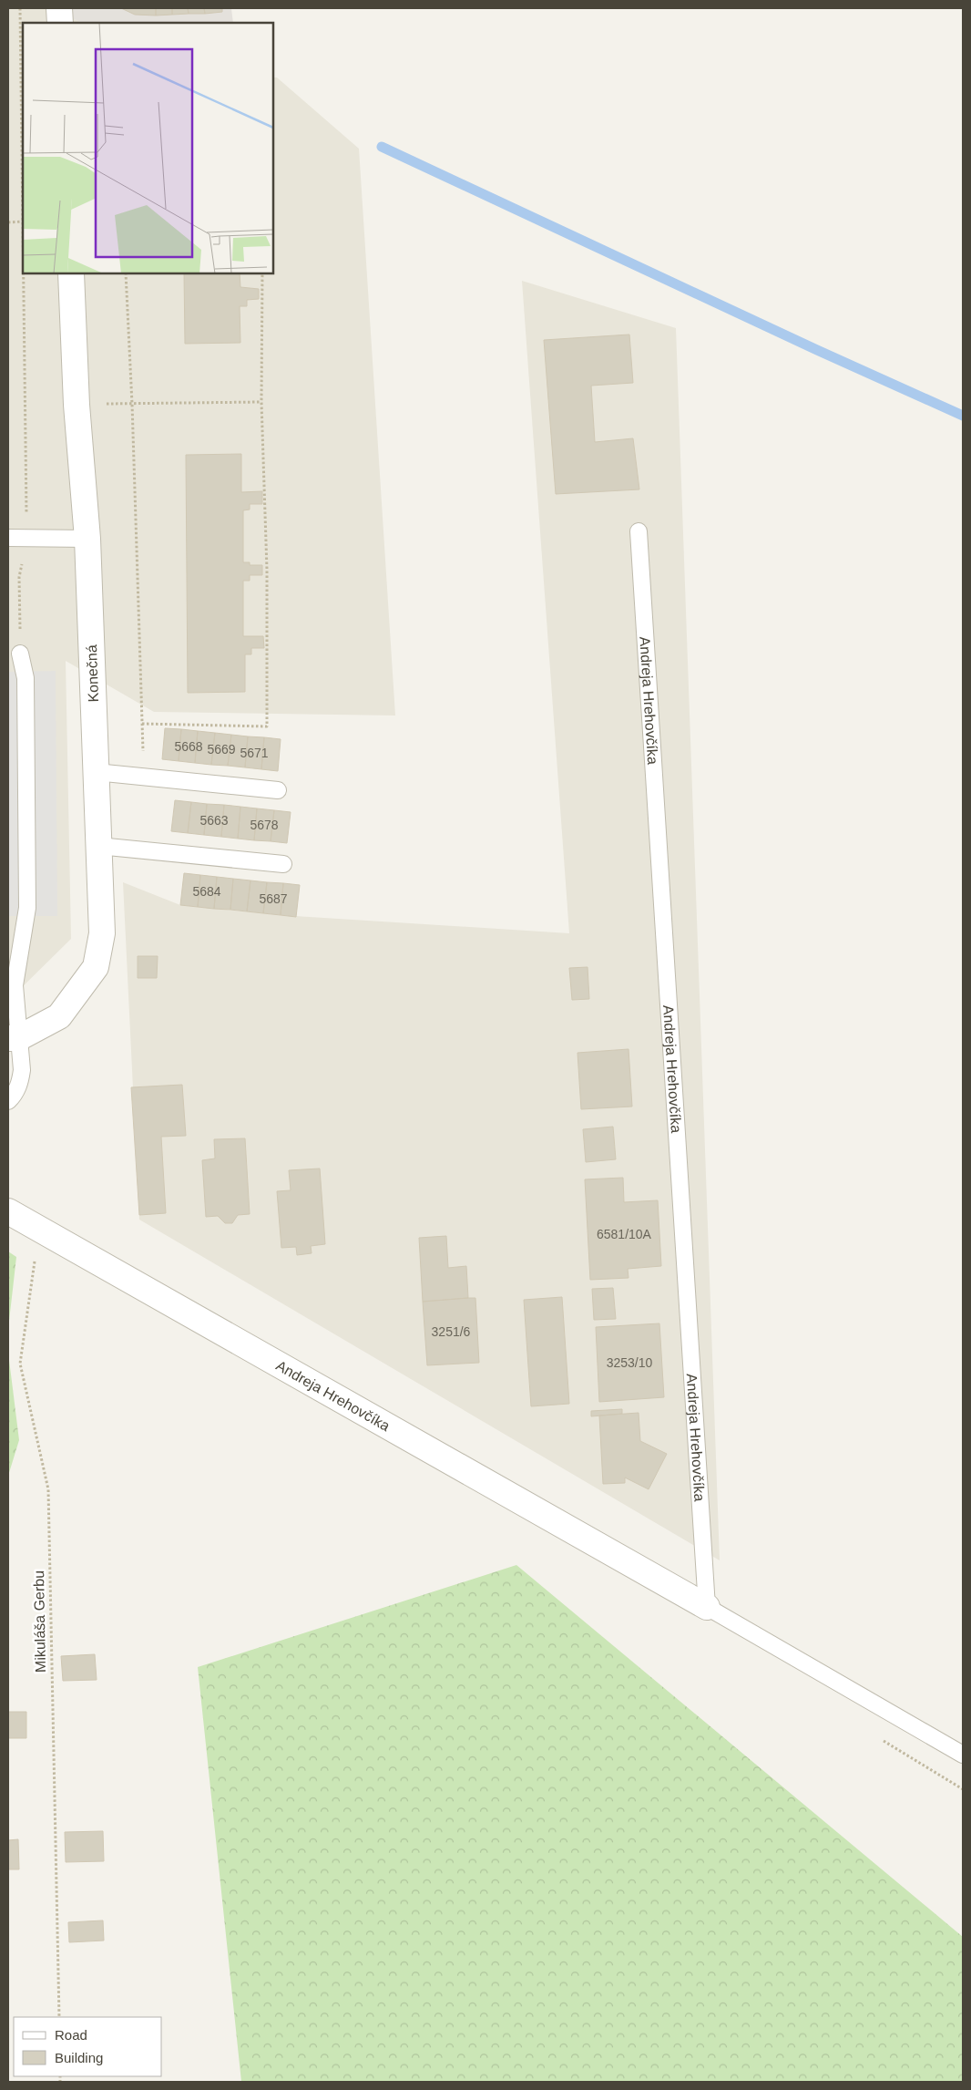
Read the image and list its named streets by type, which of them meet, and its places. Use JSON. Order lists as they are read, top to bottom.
{
  "streets": {
    "street": ["Konečná", "Andreja Hrehovčíka"],
    "path": ["Mikuláša Gerbu"]
  },
  "crossings": [
    ["Andreja Hrehovčíka", "Mikuláša Gerbu"]
  ],
  "house_numbers": [
    "5668",
    "5669",
    "5671",
    "5663",
    "5678",
    "5684",
    "5687",
    "6581/10A",
    "3251/6",
    "3253/10"
  ],
  "legend": ["Road", "Building"]
}
